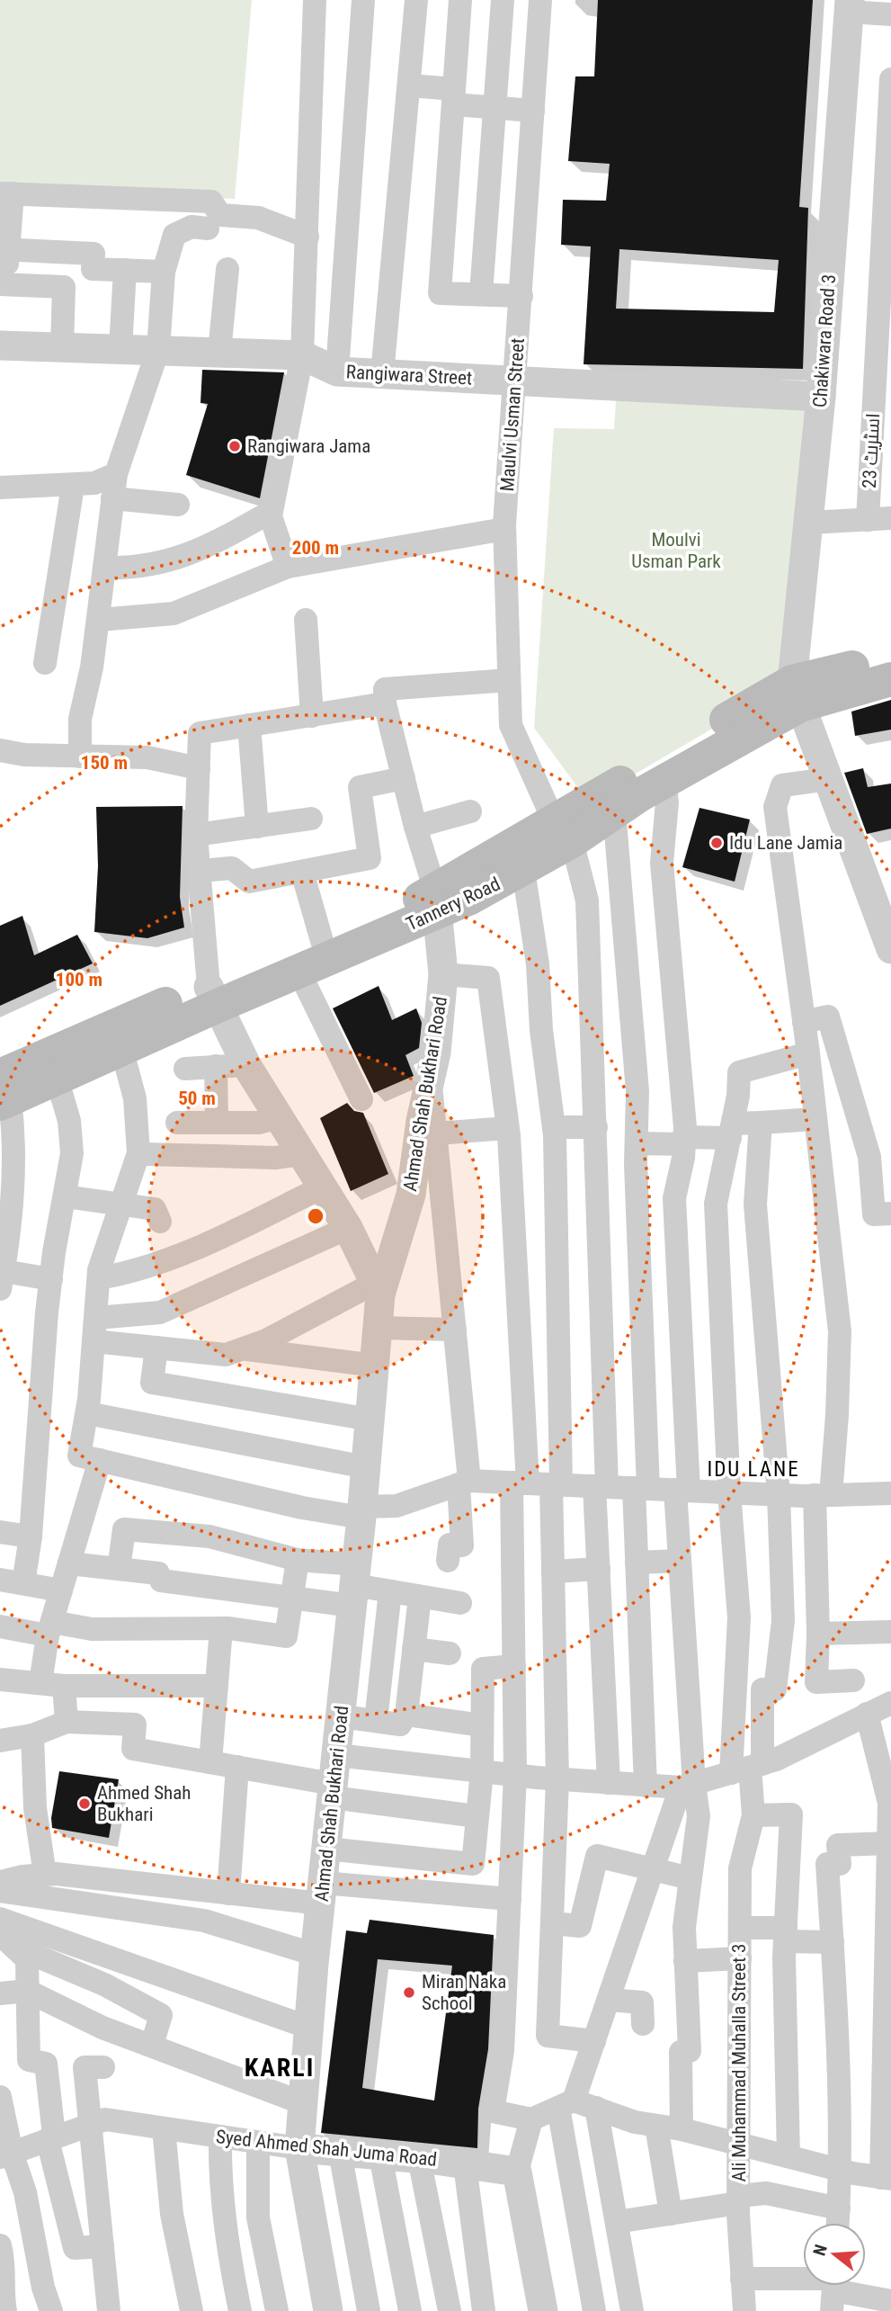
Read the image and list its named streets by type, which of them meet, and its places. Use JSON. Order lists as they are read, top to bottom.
{
  "streets": {
    "main road": ["Tannery Road"],
    "street": [
      "Chakiwara Road 3",
      "Rangiwara Street",
      "Maulvi Usman Street",
      "اسٹریٹ 23",
      "Ahmad Shah Bukhari Road",
      "Ali Muhammad Muhalla Street 3",
      "Syed Ahmed Shah Juma Road"
    ]
  },
  "crossings": [
    ["Chakiwara Road 3", "Rangiwara Street"],
    ["Chakiwara Road 3", "Tannery Road"],
    ["Rangiwara Street", "Maulvi Usman Street"],
    ["Maulvi Usman Street", "Tannery Road"],
    ["Tannery Road", "Ahmad Shah Bukhari Road"],
    ["Ahmad Shah Bukhari Road", "Syed Ahmed Shah Juma Road"]
  ],
  "districts": ["IDU LANE", "KARLI"],
  "parks": ["Moulvi Usman Park"],
  "places": [
    "Rangiwara Jama",
    "Idu Lane Jamia",
    "Ahmed Shah Bukhari",
    "Miran Naka School"
  ],
  "north": "left",
  "rings": [
    "200 m",
    "150 m",
    "100 m",
    "50 m"
  ]
}
